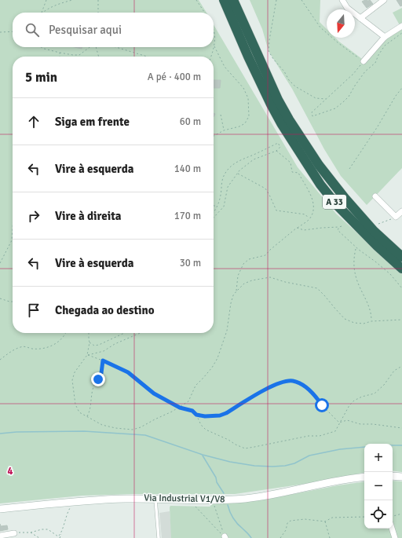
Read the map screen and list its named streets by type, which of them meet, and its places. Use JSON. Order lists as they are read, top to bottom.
{
  "streets": {
    "highway": ["A 33"],
    "main road": ["Via Industrial V1/V8"]
  },
  "north": "bottom",
  "page": {
    "search": "Pesquisar aqui",
    "heading": ["5 min", "A pé · 400 m"],
    "list": [
      ["Siga em frente", "60 m"],
      ["Vire à esquerda", "140 m"],
      ["Vire à direita", "170 m"],
      ["Vire à esquerda", "30 m"],
      "Chegada ao destino"
    ],
    "map_buttons": ["+", "−"]
  },
  "grid": {
    "rows": ["4"]
  }
}
